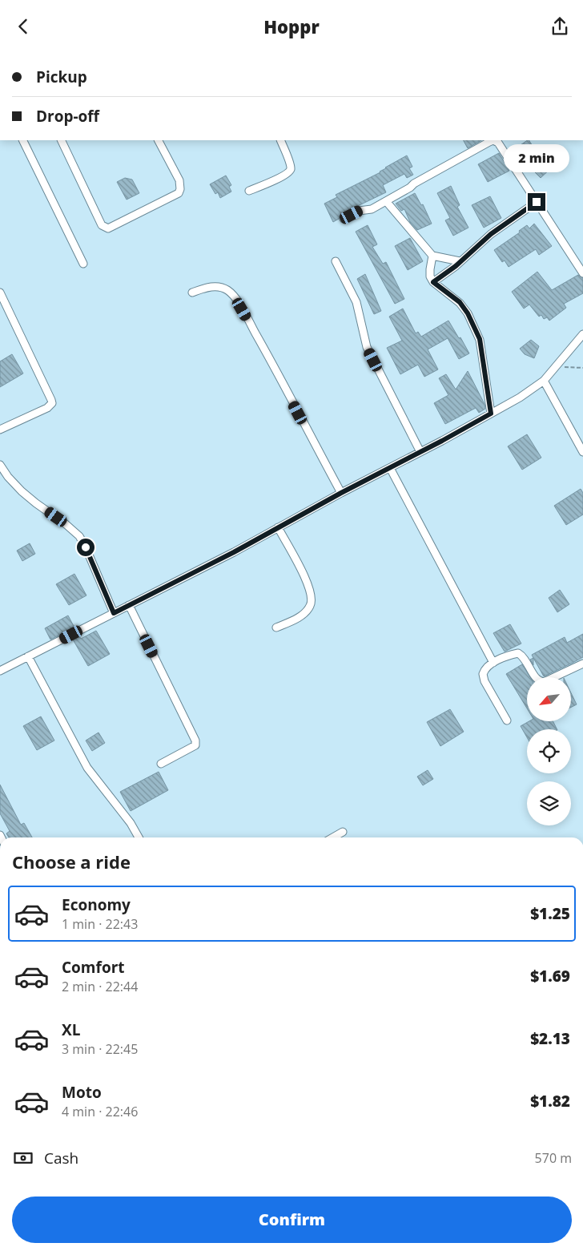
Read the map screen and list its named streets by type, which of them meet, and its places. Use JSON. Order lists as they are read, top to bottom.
{
  "north": "bottom left",
  "page": {
    "header": "Hoppr",
    "banner": ["Pickup", "Drop-off"],
    "bubble": "2 min",
    "heading": "Choose a ride",
    "list": [
      {
        "name": "Economy",
        "note": "1 min · 22:43",
        "value": "$1.25"
      },
      {
        "name": "Comfort",
        "note": "2 min · 22:44",
        "value": "$1.69"
      },
      {
        "name": "XL",
        "note": "3 min · 22:45",
        "value": "$2.13"
      },
      {
        "name": "Moto",
        "note": "4 min · 22:46",
        "value": "$1.82"
      }
    ],
    "pay": ["Cash", "570 m"],
    "buttons": "Confirm"
  }
}
